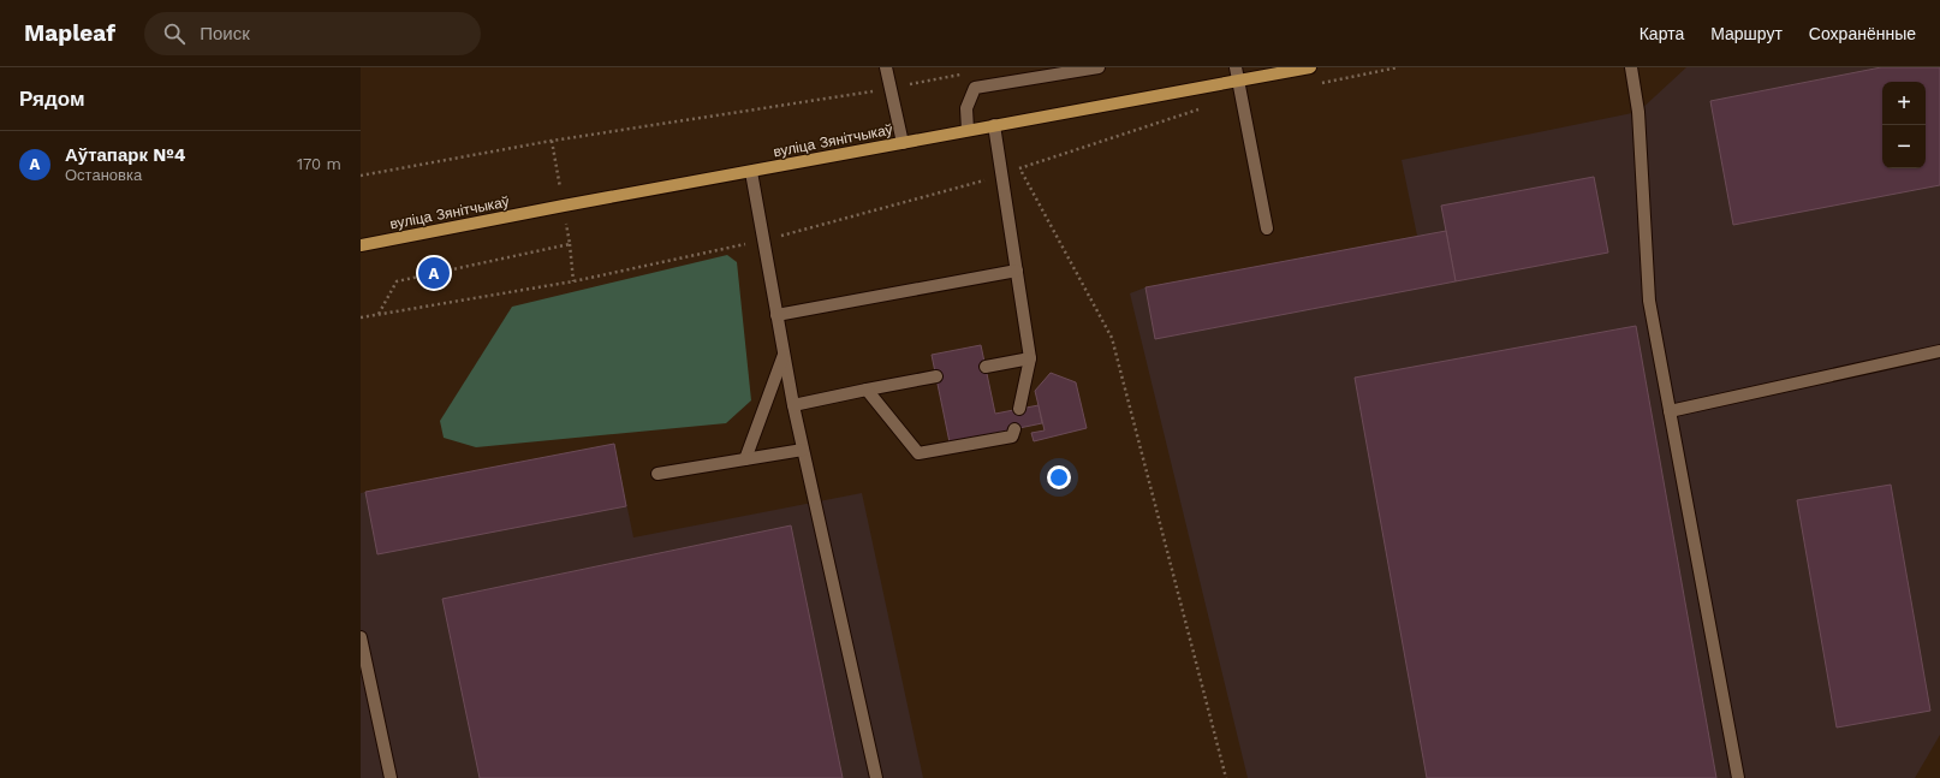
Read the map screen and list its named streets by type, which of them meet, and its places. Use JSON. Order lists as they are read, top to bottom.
{
  "streets": {
    "main road": ["вуліца Зянітчыкаў"]
  },
  "page": {
    "header": "Mapleaf",
    "search": "Поиск",
    "nav": ["Карта", "Маршрут", "Сохранённые"],
    "heading": "Рядом",
    "map_buttons": ["+", "−"],
    "list": [
      {
        "mark": "A",
        "name": "Аўтапарк №4",
        "note": "Остановка",
        "value": "170 m"
      }
    ],
    "pins": "A"
  }
}
